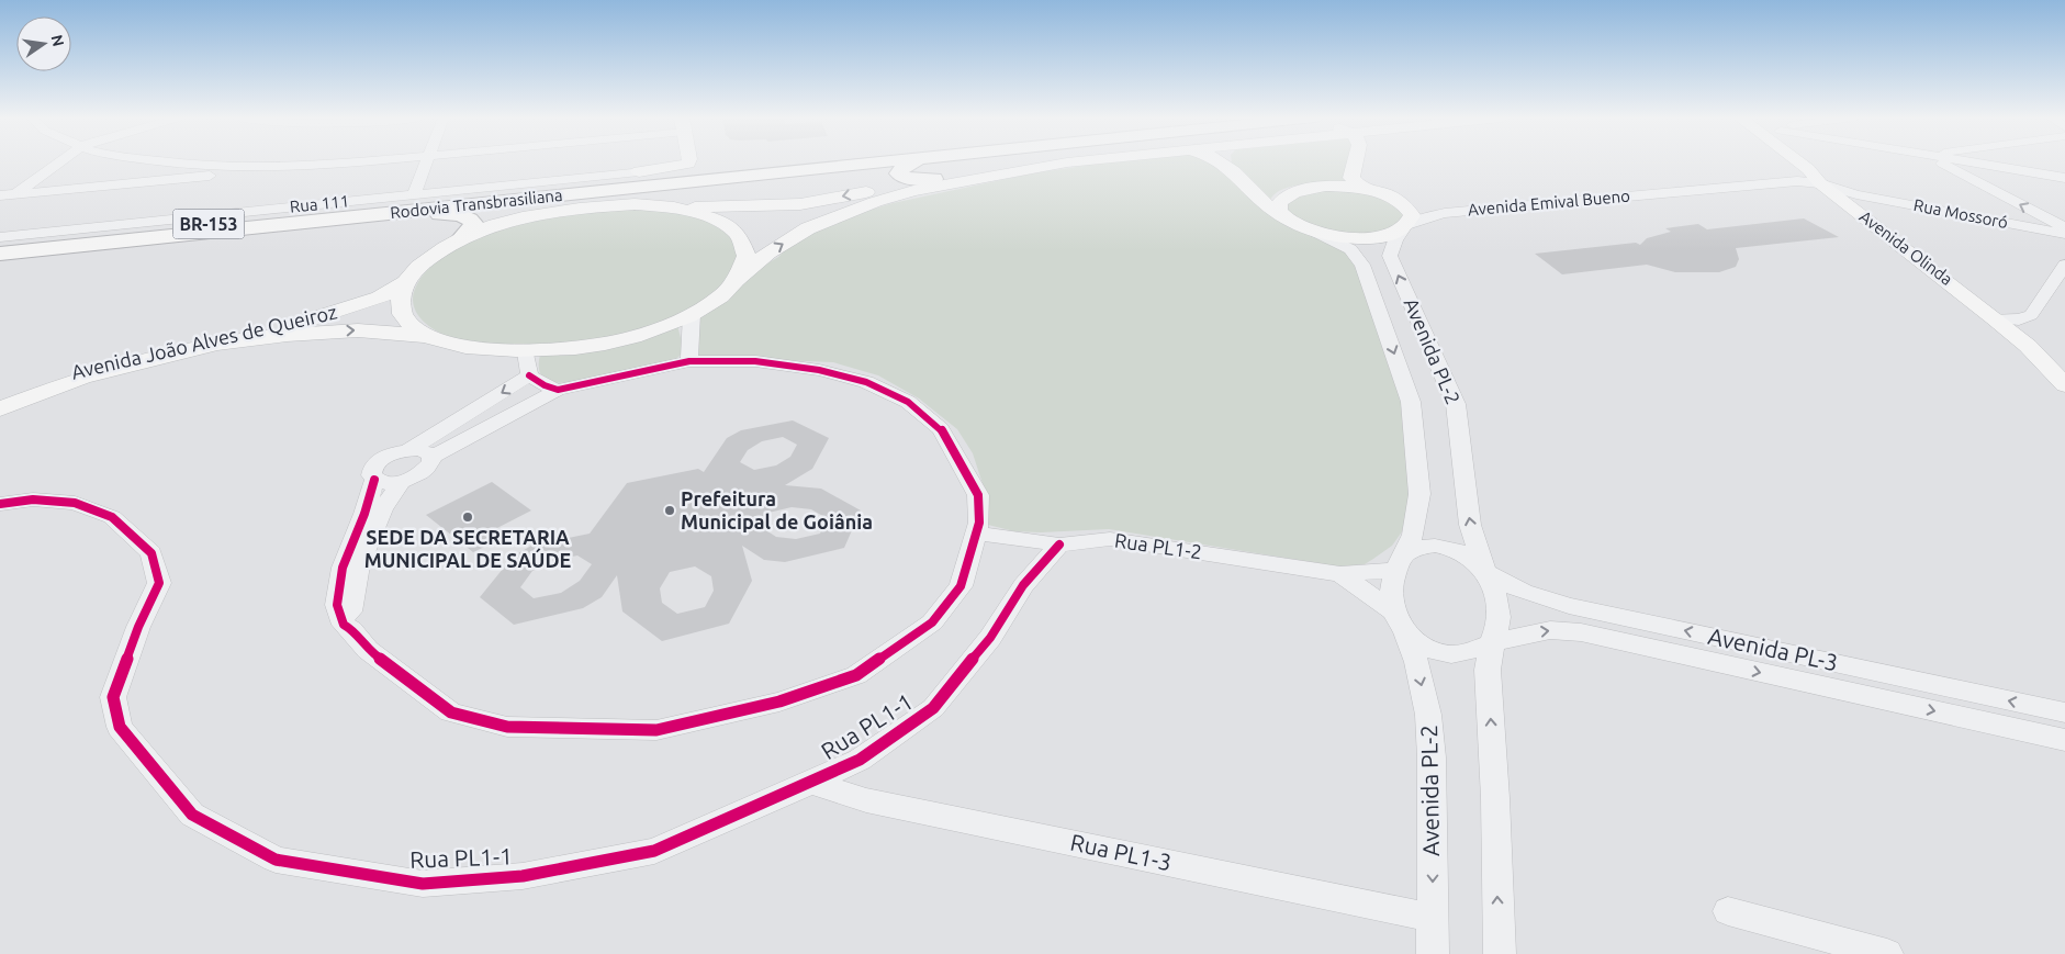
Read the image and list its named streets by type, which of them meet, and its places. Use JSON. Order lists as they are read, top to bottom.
{
  "streets": {
    "highway": ["Rodovia Transbrasiliana", "BR-153"],
    "main road": ["Avenida Olinda", "Avenida João Alves de Queiroz"],
    "street": [
      "Avenida Emival Bueno",
      "Rua 111",
      "Rua Mossoró",
      "Avenida PL-2",
      "Rua PL1-2",
      "Avenida PL-3",
      "Rua PL1-1",
      "Rua PL1-3"
    ]
  },
  "crossings": [
    ["Avenida Emival Bueno", "Avenida Olinda"],
    ["Avenida Emival Bueno", "Avenida PL-2"],
    ["Rua 111", "Rodovia Transbrasiliana"],
    ["Rua Mossoró", "Avenida Olinda"],
    ["Avenida PL-2", "Rua PL1-2"],
    ["Avenida PL-2", "Avenida PL-3"],
    ["Avenida PL-2", "Rua PL1-3"],
    ["Rua PL1-2", "Avenida PL-3"],
    ["Rua PL1-2", "Rua PL1-1"],
    ["Rua PL1-1", "Rua PL1-3"]
  ],
  "places": ["Prefeitura Municipal de Goiânia", "SEDE DA SECRETARIA MUNICIPAL DE SAÚDE"],
  "north": "right"
}
